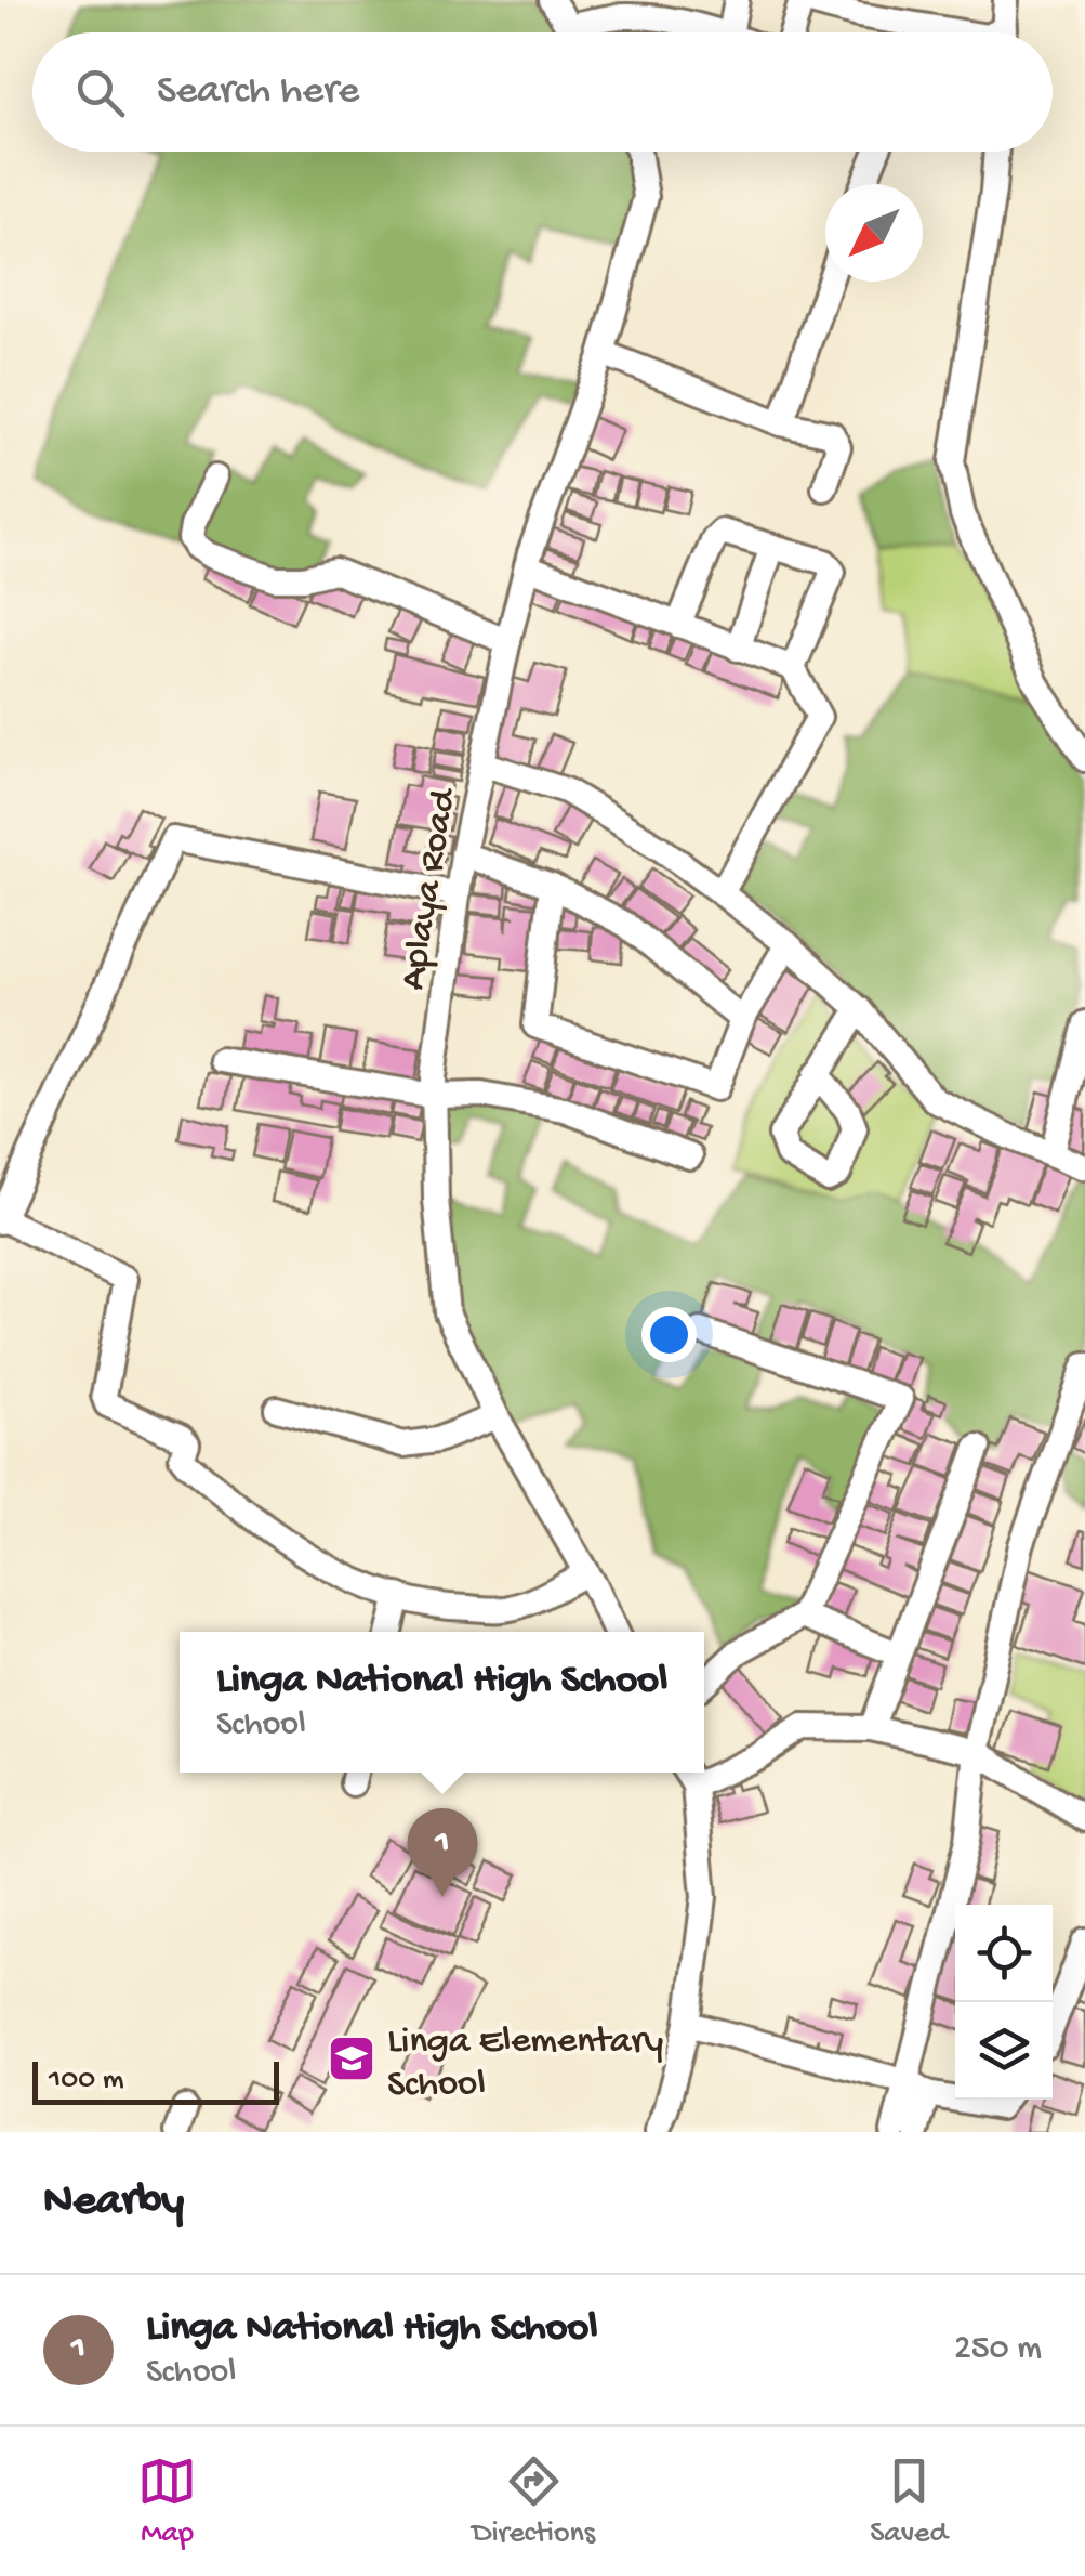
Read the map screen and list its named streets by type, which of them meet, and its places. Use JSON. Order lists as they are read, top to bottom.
{
  "streets": {
    "street": ["Aplaya Road"]
  },
  "places": {
    "school or university": ["Linga Elementary School"]
  },
  "scale_bar": "100 m",
  "north": "bottom left",
  "page": {
    "search": "Search here",
    "popup": ["Linga National High School", "School"],
    "pins": "1",
    "scale": "100 m",
    "heading": "Nearby",
    "list": [
      {
        "mark": "1",
        "name": "Linga National High School",
        "note": "School",
        "value": "250 m"
      }
    ],
    "nav": ["Map", "Directions", "Saved"]
  }
}
